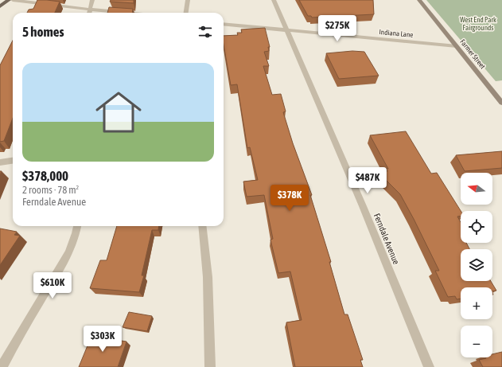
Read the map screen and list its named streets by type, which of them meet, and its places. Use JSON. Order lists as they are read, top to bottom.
{
  "streets": {
    "street": ["Indiana Lane", "Farmer Street", "Ferndale Avenue"]
  },
  "crossings": [
    ["Indiana Lane", "Farmer Street"],
    ["Indiana Lane", "Ferndale Avenue"]
  ],
  "parks": ["West End Park Fairgrounds"],
  "north": "left",
  "page": {
    "heading": "5 homes",
    "price": [
      "$275K",
      "$487K",
      "$378K",
      "$610K",
      "$303K"
    ],
    "list": [
      {
        "name": "$378,000",
        "note": "2 rooms · 78 m² · Ferndale Avenue"
      }
    ],
    "map_buttons": ["+", "−"]
  }
}
